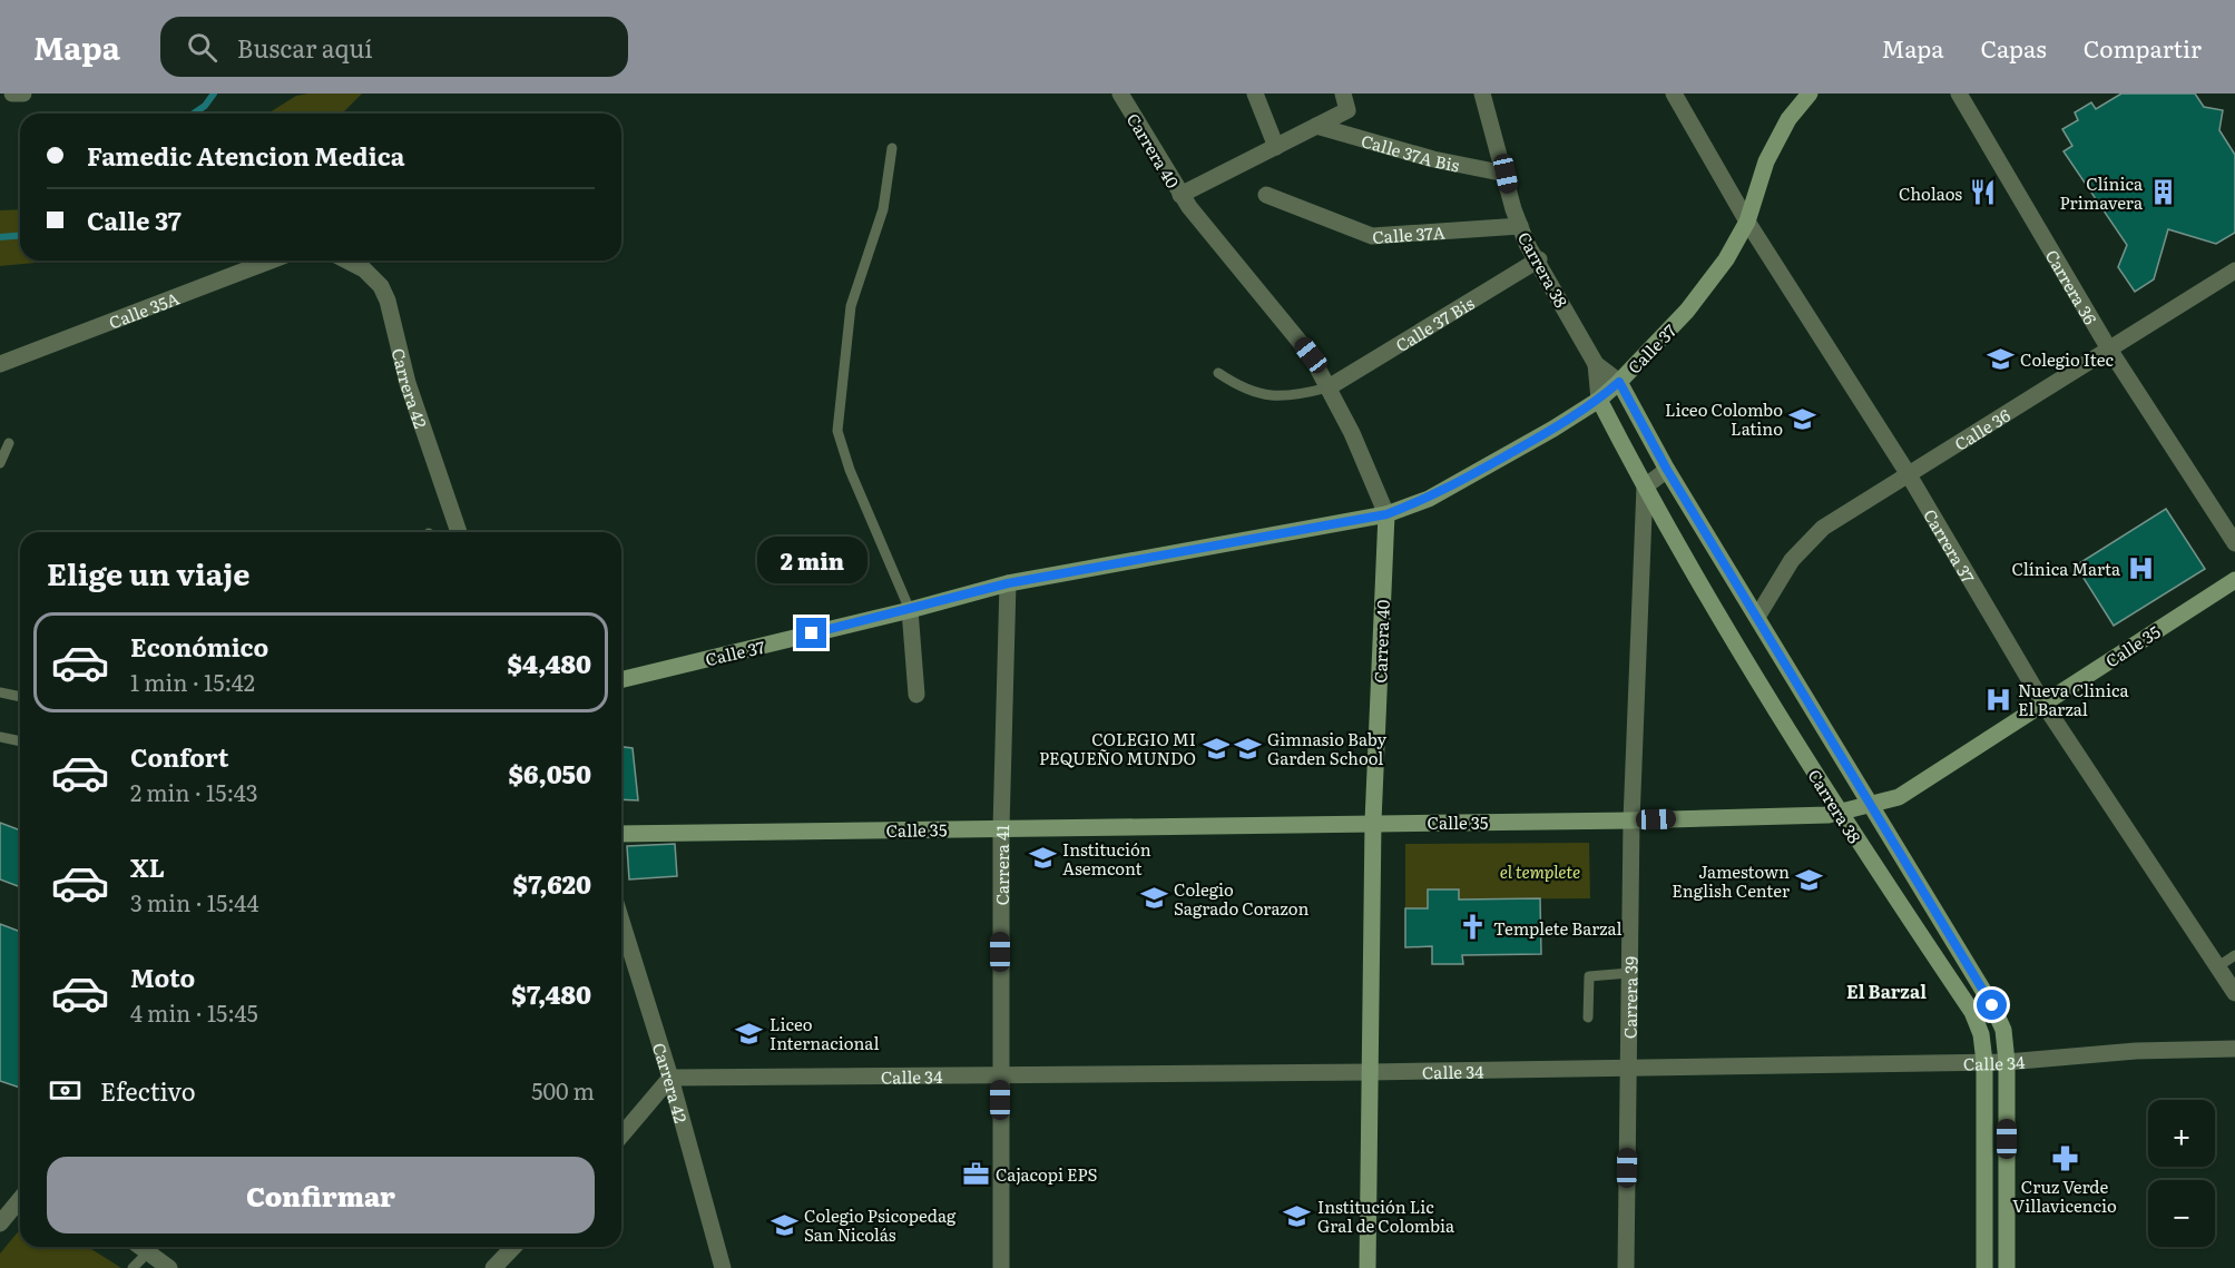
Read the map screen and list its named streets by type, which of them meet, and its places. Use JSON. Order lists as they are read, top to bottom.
{
  "streets": {
    "street": [
      "Carrera 40",
      "Calle 37A Bis",
      "Calle 37A",
      "Carrera 38",
      "Carrera 36",
      "Calle 35A",
      "Calle 37 Bis",
      "Calle 37",
      "Carrera 42",
      "Calle 36",
      "Carrera 37",
      "Calle 35",
      "Carrera 41",
      "Carrera 39",
      "Calle 34"
    ]
  },
  "crossings": [
    ["Carrera 40", "Calle 37 Bis"],
    ["Carrera 40", "Calle 37"],
    ["Carrera 40", "Calle 35"],
    ["Carrera 40", "Calle 34"],
    ["Calle 37A Bis", "Carrera 38"],
    ["Calle 37A", "Carrera 38"],
    ["Carrera 38", "Calle 37 Bis"],
    ["Carrera 38", "Calle 37"],
    ["Carrera 38", "Calle 36"],
    ["Carrera 38", "Calle 35"],
    ["Carrera 38", "Carrera 39"],
    ["Carrera 38", "Calle 34"],
    ["Carrera 36", "Calle 36"],
    ["Calle 37", "Carrera 37"],
    ["Calle 37", "Carrera 41"],
    ["Carrera 42", "Calle 34"],
    ["Calle 36", "Carrera 37"],
    ["Carrera 37", "Calle 35"],
    ["Calle 35", "Carrera 41"],
    ["Calle 35", "Carrera 39"],
    ["Carrera 41", "Calle 34"],
    ["Carrera 39", "Calle 34"]
  ],
  "districts": ["El Barzal"],
  "parks": ["el templete"],
  "places": {
    "restaurant": ["Cholaos"],
    "building": ["Clínica Primavera"],
    "school or university": [
      "Colegio Itec",
      "Liceo Colombo Latino",
      "COLEGIO MI PEQUEÑO MUNDO",
      "Gimnasio Baby Garden School",
      "Institución Asemcont",
      "Jamestown English Center",
      "Colegio Sagrado Corazon",
      "Liceo Internacional",
      "Institución Lic Gral de Colombia",
      "Colegio Psicopedag San Nicolás"
    ],
    "hospital": ["Clínica Marta", "Nueva Clinica El Barzal"],
    "church": ["Templete Barzal"],
    "pharmacy": ["Cruz Verde Villavicencio"],
    "office": ["Cajacopi EPS"]
  },
  "page": {
    "header": "Mapa",
    "search": "Buscar aquí",
    "nav": ["Mapa", "Capas", "Compartir"],
    "banner": ["Famedic Atencion Medica", "Calle 37"],
    "heading": "Elige un viaje",
    "bubble": "2 min",
    "list": [
      {
        "name": "Económico",
        "note": "1 min · 15:42",
        "value": "$4,480"
      },
      {
        "name": "Confort",
        "note": "2 min · 15:43",
        "value": "$6,050"
      },
      {
        "name": "XL",
        "note": "3 min · 15:44",
        "value": "$7,620"
      },
      {
        "name": "Moto",
        "note": "4 min · 15:45",
        "value": "$7,480"
      }
    ],
    "pay": ["Efectivo", "500 m"],
    "map_buttons": ["+", "−"],
    "buttons": "Confirmar"
  }
}
